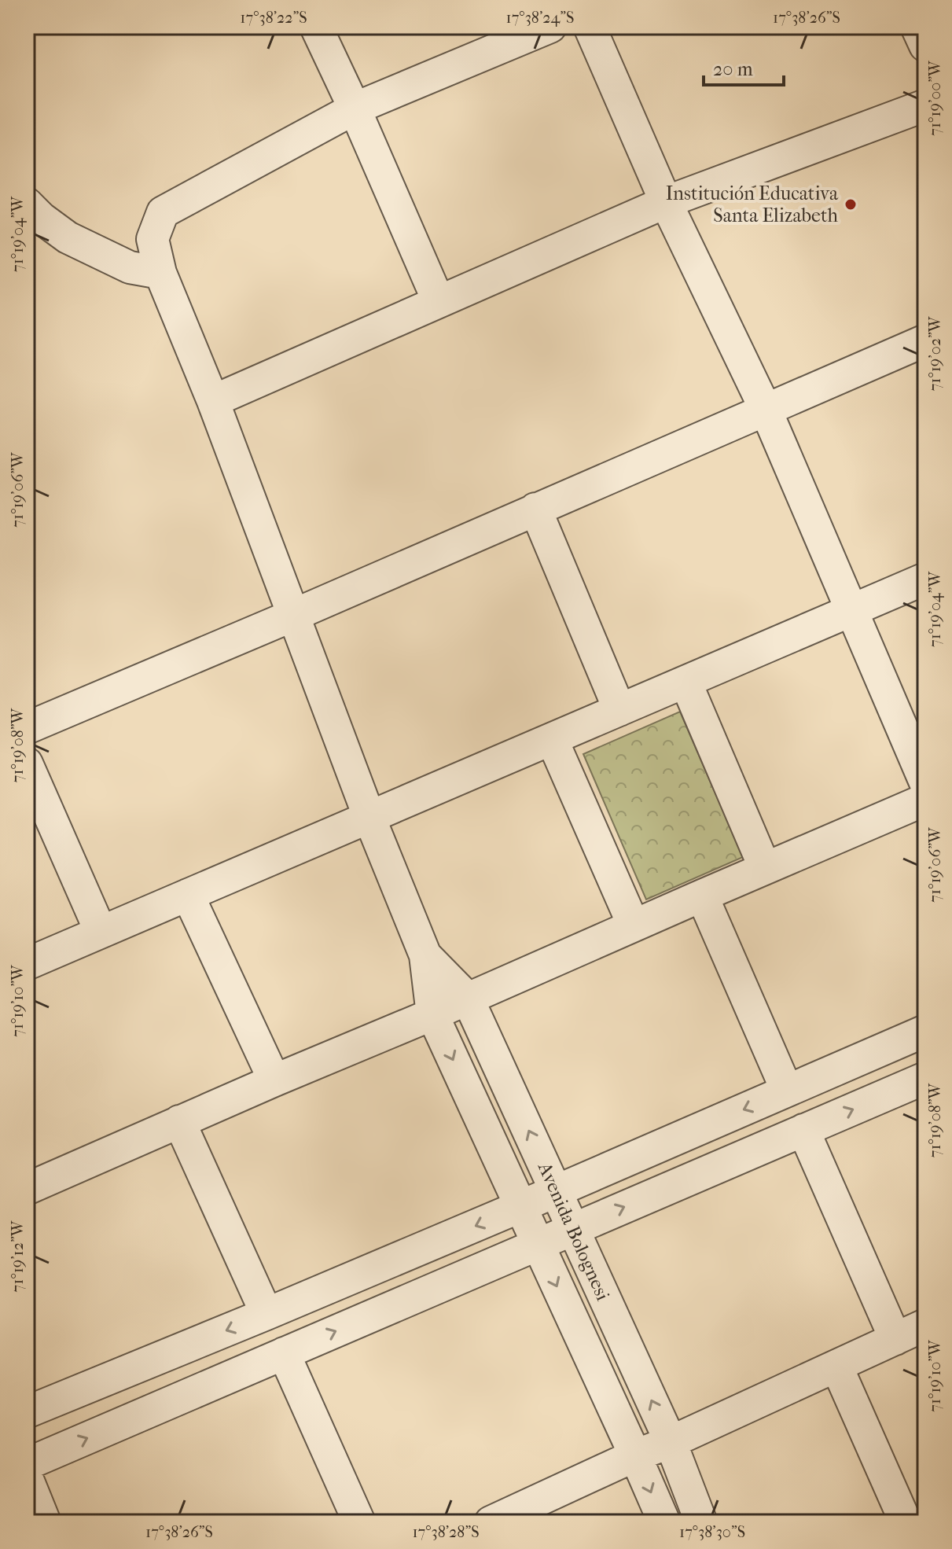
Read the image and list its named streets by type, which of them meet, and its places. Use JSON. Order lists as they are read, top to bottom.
{
  "streets": {
    "street": ["Avenida Bolognesi"]
  },
  "places": ["Institución Educativa Santa Elizabeth"],
  "scale_bar": "20 m",
  "coordinates": [
    "17°38'22\"S",
    "17°38'24\"S",
    "17°38'26\"S",
    "71°19'00\"W",
    "71°19'04\"W",
    "71°19'02\"W",
    "71°19'06\"W",
    "71°19'08\"W",
    "71°19'10\"W",
    "71°19'12\"W",
    "17°38'28\"S",
    "17°38'30\"S"
  ]
}
